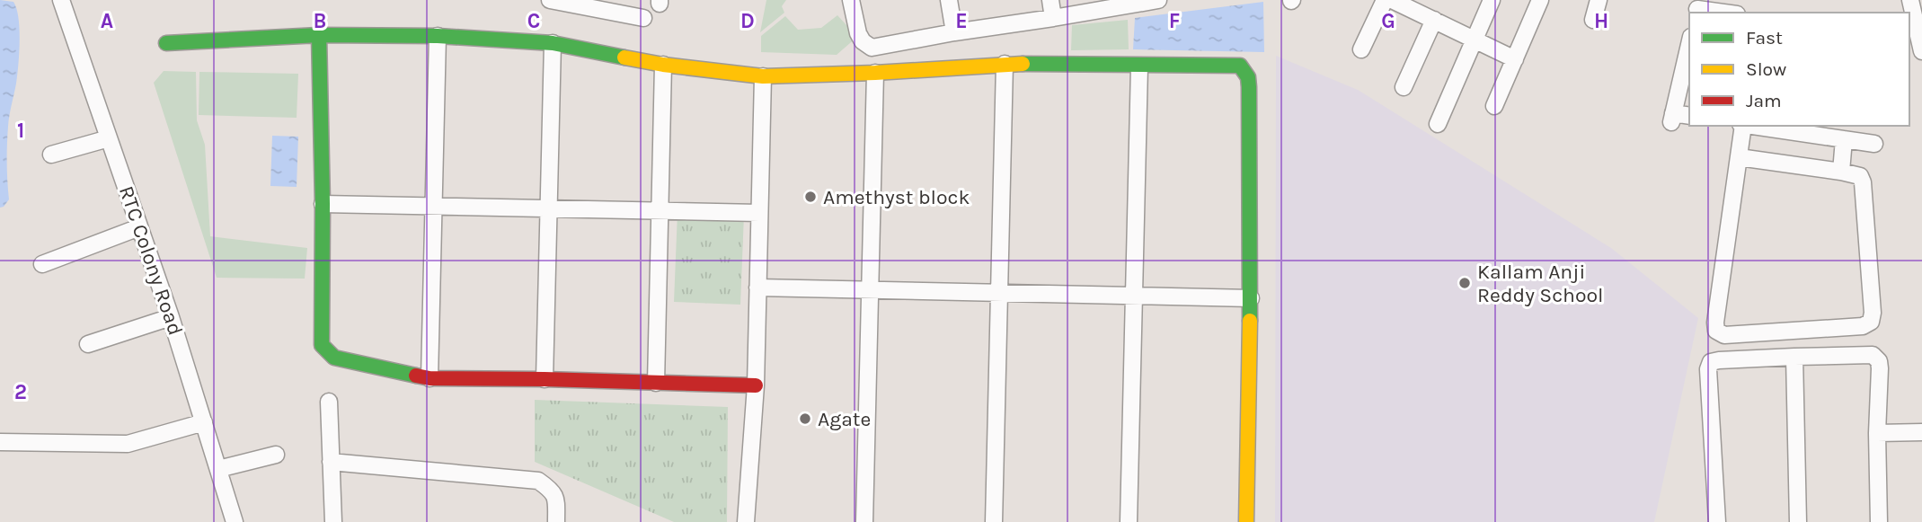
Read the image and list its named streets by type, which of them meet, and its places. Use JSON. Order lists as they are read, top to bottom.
{
  "streets": {
    "street": ["RTC Colony Road"]
  },
  "places": ["Amethyst block", "Kallam Anji Reddy School", "Agate"],
  "legend": ["Fast", "Slow", "Jam"],
  "grid": {
    "columns": [
      "A",
      "B",
      "C",
      "D",
      "E",
      "F",
      "G",
      "H"
    ],
    "rows": ["1", "2"]
  }
}
